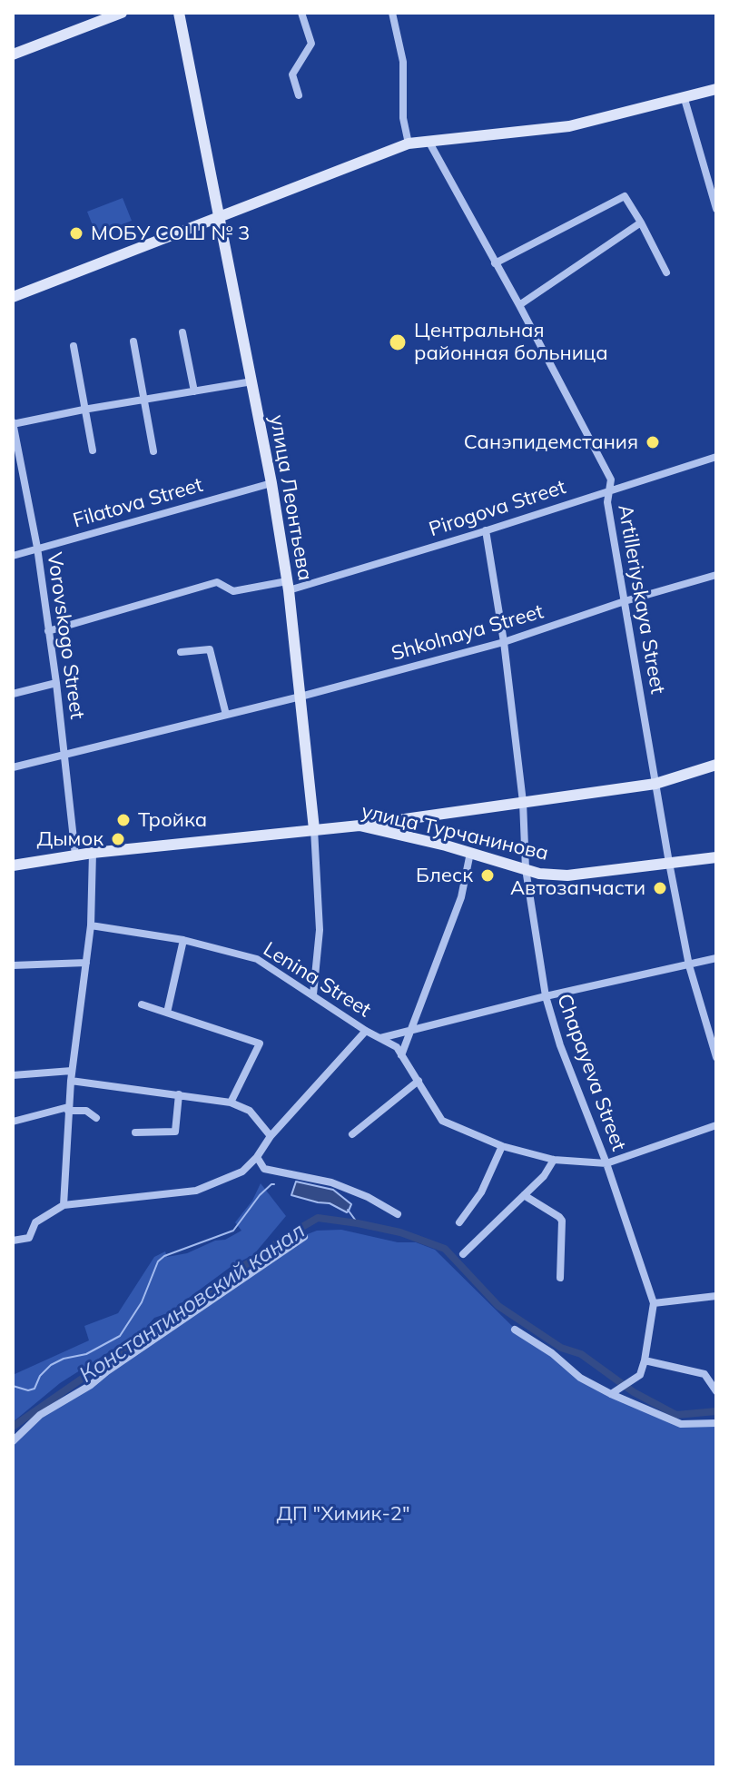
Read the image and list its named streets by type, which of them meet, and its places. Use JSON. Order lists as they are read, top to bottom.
{
  "streets": {
    "street": [
      "улица Леонтьева",
      "Filatova Street",
      "Pirogova Street",
      "Artilleriyskaya Street",
      "Shkolnaya Street",
      "Vorovskogo Street",
      "улица Турчанинова",
      "Lenina Street",
      "Chapayeva Street"
    ]
  },
  "crossings": [
    ["улица Леонтьева", "Filatova Street"],
    ["улица Леонтьева", "Pirogova Street"],
    ["улица Леонтьева", "Shkolnaya Street"],
    ["улица Леонтьева", "улица Турчанинова"],
    ["улица Леонтьева", "Lenina Street"],
    ["Filatova Street", "Vorovskogo Street"],
    ["Pirogova Street", "Artilleriyskaya Street"],
    ["Pirogova Street", "Vorovskogo Street"],
    ["Pirogova Street", "Chapayeva Street"],
    ["Artilleriyskaya Street", "Shkolnaya Street"],
    ["Artilleriyskaya Street", "улица Турчанинова"],
    ["Shkolnaya Street", "Vorovskogo Street"],
    ["Shkolnaya Street", "Chapayeva Street"],
    ["Vorovskogo Street", "улица Турчанинова"],
    ["улица Турчанинова", "Chapayeva Street"],
    ["Lenina Street", "Chapayeva Street"]
  ],
  "water": ["Константиновский канал"],
  "parks": ["ДП \"Химик-2\""],
  "places": [
    "МОБУ СОШ № 3",
    "Центральная районная больница",
    "Санэпидемстания",
    "Тройка",
    "Дымок",
    "Блеск",
    "Автозапчасти"
  ]
}
